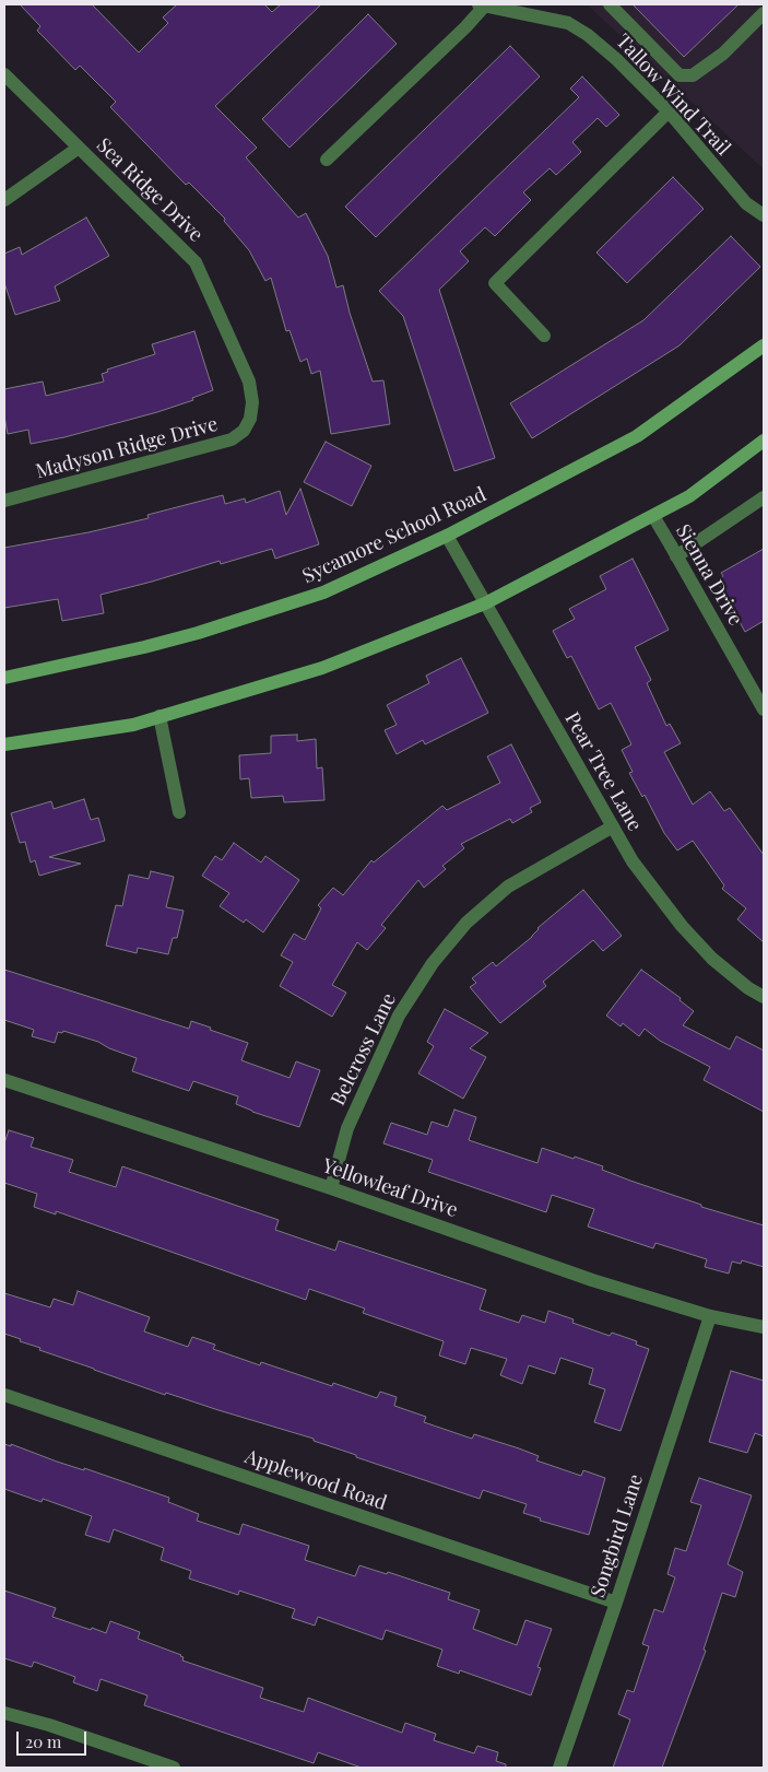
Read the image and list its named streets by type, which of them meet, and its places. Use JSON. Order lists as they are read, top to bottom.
{
  "streets": {
    "main road": ["Sycamore School Road"],
    "street": [
      "Tallow Wind Trail",
      "Sea Ridge Drive",
      "Madyson Ridge Drive",
      "Sienna Drive",
      "Pear Tree Lane",
      "Belcross Lane",
      "Yellowleaf Drive",
      "Applewood Road",
      "Songbird Lane"
    ]
  },
  "crossings": [
    ["Sea Ridge Drive", "Madyson Ridge Drive"],
    ["Sycamore School Road", "Pear Tree Lane"],
    ["Pear Tree Lane", "Belcross Lane"],
    ["Belcross Lane", "Yellowleaf Drive"],
    ["Yellowleaf Drive", "Songbird Lane"],
    ["Applewood Road", "Songbird Lane"]
  ],
  "scale_bar": "20 m"
}
